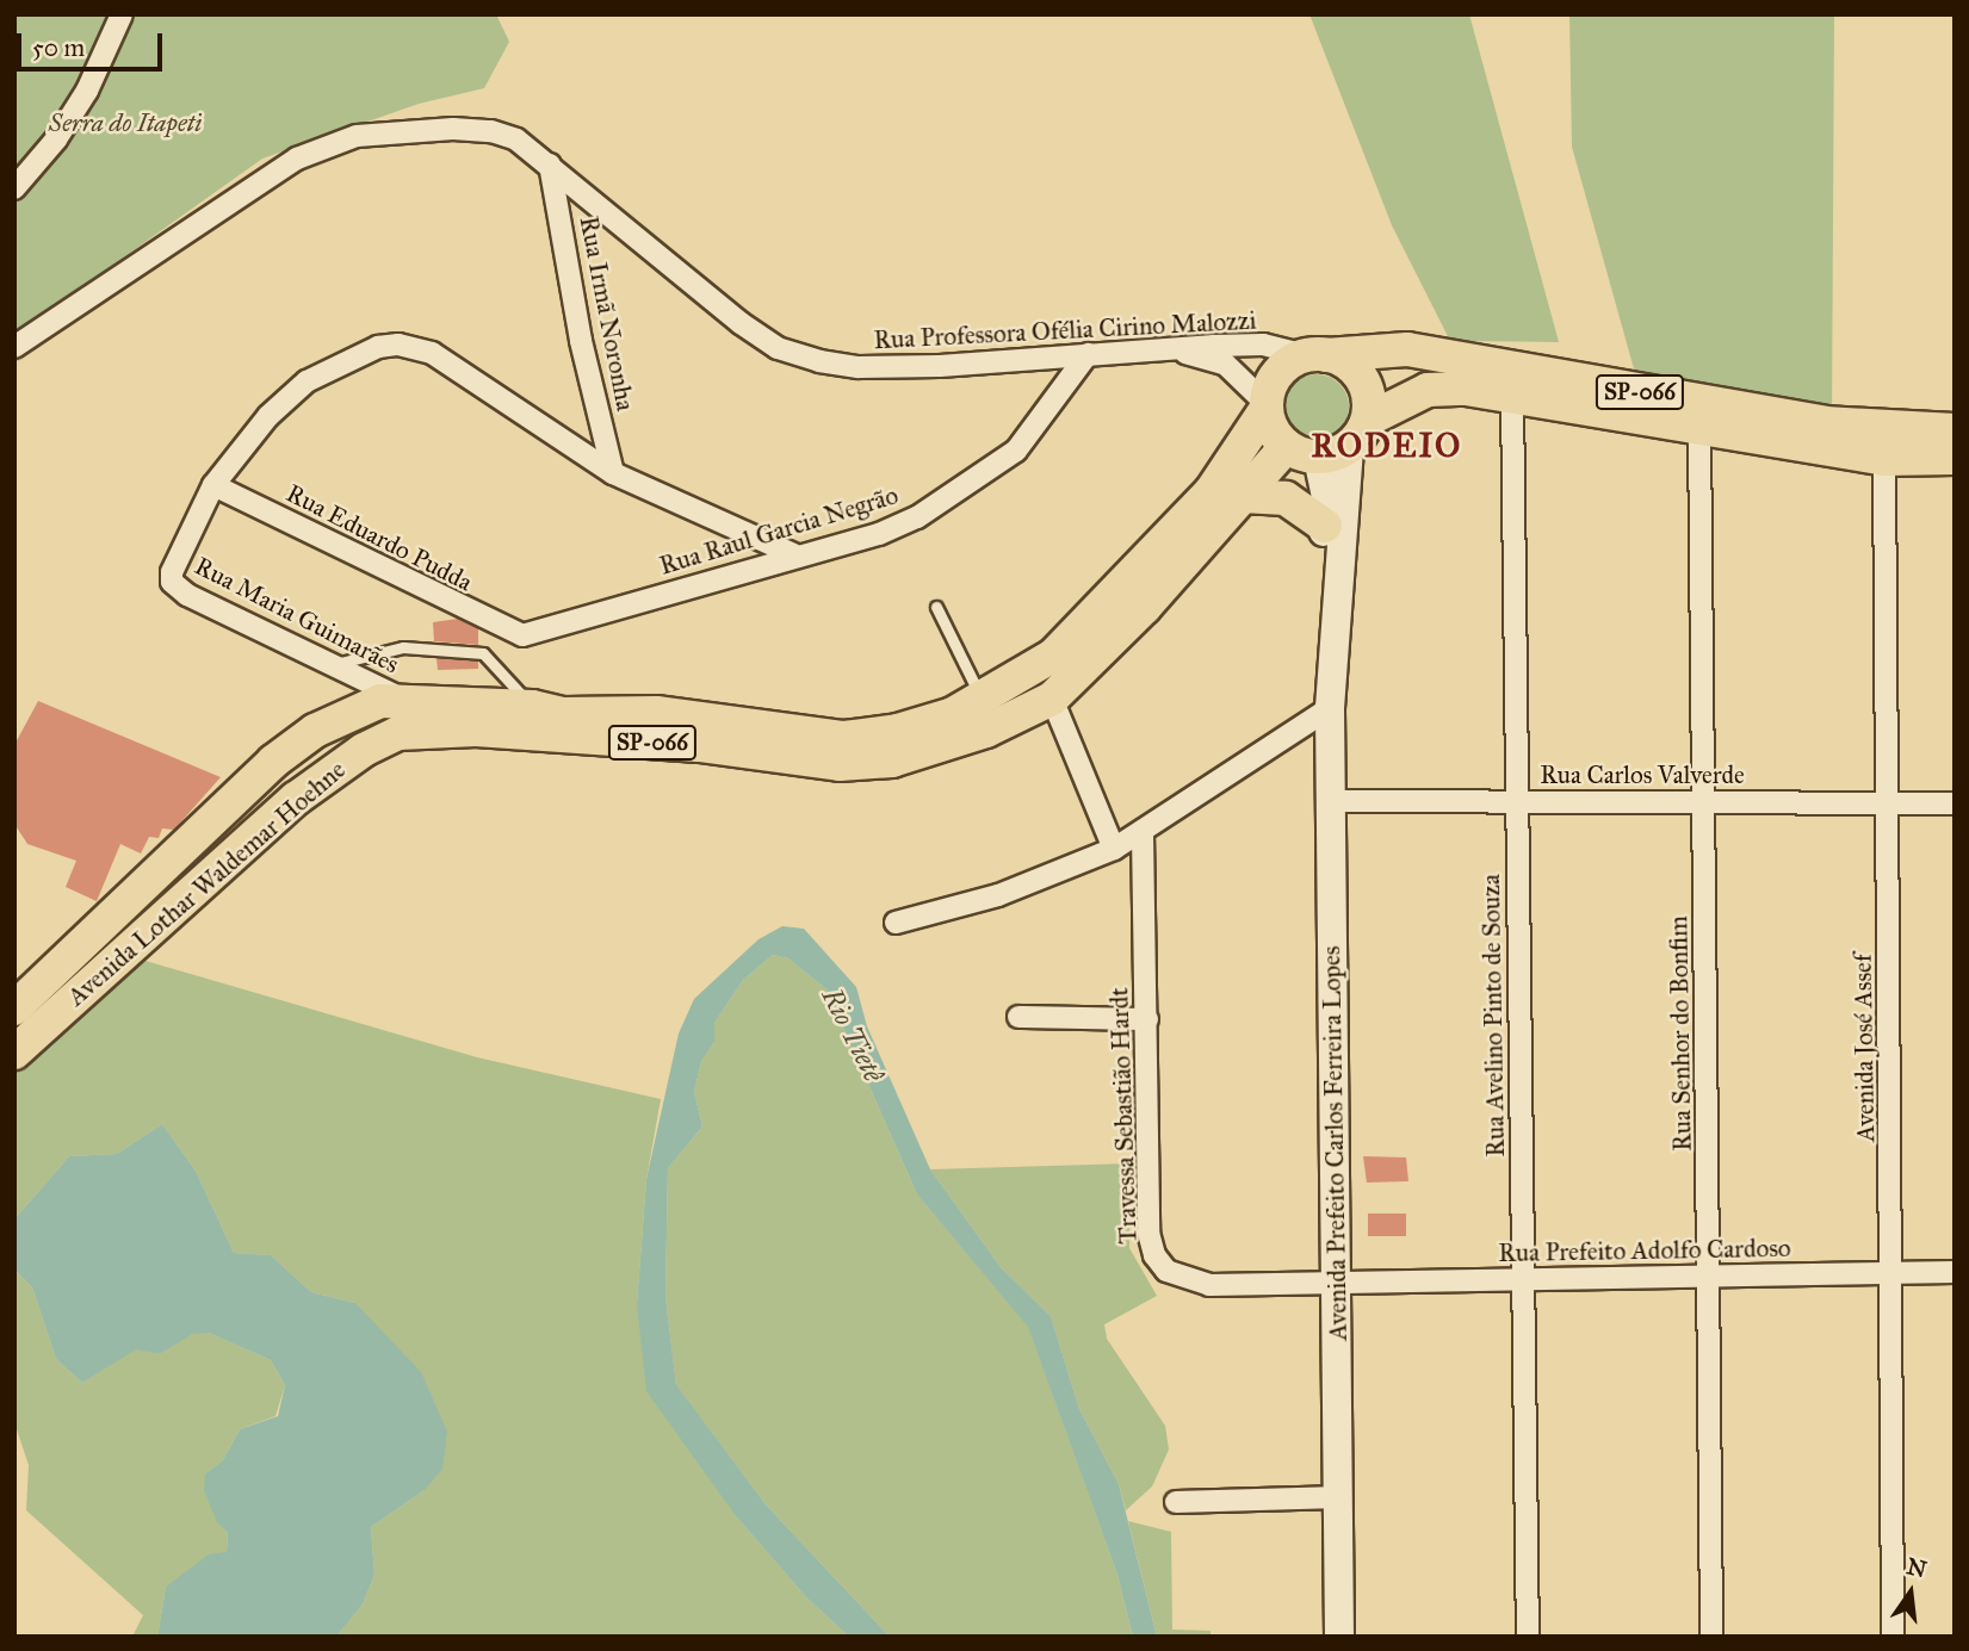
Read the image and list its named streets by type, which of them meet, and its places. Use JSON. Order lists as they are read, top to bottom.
{
  "streets": {
    "main road": ["SP-066", "Avenida Lothar Waldemar Hoehne", "Avenida Prefeito Carlos Ferreira Lopes"],
    "street": [
      "Rua Irmã Noronha",
      "Rua Professora Ofélia Cirino Malozzi",
      "Rua Raul Garcia Negrão",
      "Rua Eduardo Pudda",
      "Rua Maria Guimarães",
      "Rua Carlos Valverde",
      "Rua Avelino Pinto de Souza",
      "Rua Senhor do Bonfim",
      "Avenida José Assef",
      "Travessa Sebastião Hardt",
      "Rua Prefeito Adolfo Cardoso"
    ]
  },
  "crossings": [
    ["Rua Irmã Noronha", "Rua Professora Ofélia Cirino Malozzi"],
    ["Rua Professora Ofélia Cirino Malozzi", "SP-066"],
    ["Rua Professora Ofélia Cirino Malozzi", "Rua Raul Garcia Negrão"],
    ["Rua Professora Ofélia Cirino Malozzi", "Avenida Lothar Waldemar Hoehne"],
    ["Rua Professora Ofélia Cirino Malozzi", "Avenida Prefeito Carlos Ferreira Lopes"],
    ["SP-066", "Avenida Lothar Waldemar Hoehne"],
    ["SP-066", "Rua Avelino Pinto de Souza"],
    ["SP-066", "Rua Senhor do Bonfim"],
    ["SP-066", "Avenida José Assef"],
    ["SP-066", "Avenida Prefeito Carlos Ferreira Lopes"],
    ["Rua Raul Garcia Negrão", "Rua Eduardo Pudda"],
    ["Rua Eduardo Pudda", "Rua Maria Guimarães"],
    ["Rua Maria Guimarães", "Avenida Lothar Waldemar Hoehne"],
    ["Rua Carlos Valverde", "Rua Avelino Pinto de Souza"],
    ["Rua Carlos Valverde", "Rua Senhor do Bonfim"],
    ["Rua Carlos Valverde", "Avenida José Assef"],
    ["Rua Carlos Valverde", "Avenida Prefeito Carlos Ferreira Lopes"],
    ["Avenida Lothar Waldemar Hoehne", "Avenida Prefeito Carlos Ferreira Lopes"],
    ["Rua Avelino Pinto de Souza", "Rua Prefeito Adolfo Cardoso"],
    ["Rua Senhor do Bonfim", "Rua Prefeito Adolfo Cardoso"],
    ["Avenida José Assef", "Rua Prefeito Adolfo Cardoso"],
    ["Travessa Sebastião Hardt", "Avenida Prefeito Carlos Ferreira Lopes"],
    ["Travessa Sebastião Hardt", "Rua Prefeito Adolfo Cardoso"],
    ["Avenida Prefeito Carlos Ferreira Lopes", "Rua Prefeito Adolfo Cardoso"]
  ],
  "districts": ["RODEIO"],
  "water": ["Rio Tietê"],
  "parks": ["Serra do Itapeti"],
  "scale_bar": "50 m",
  "north": "top"
}
